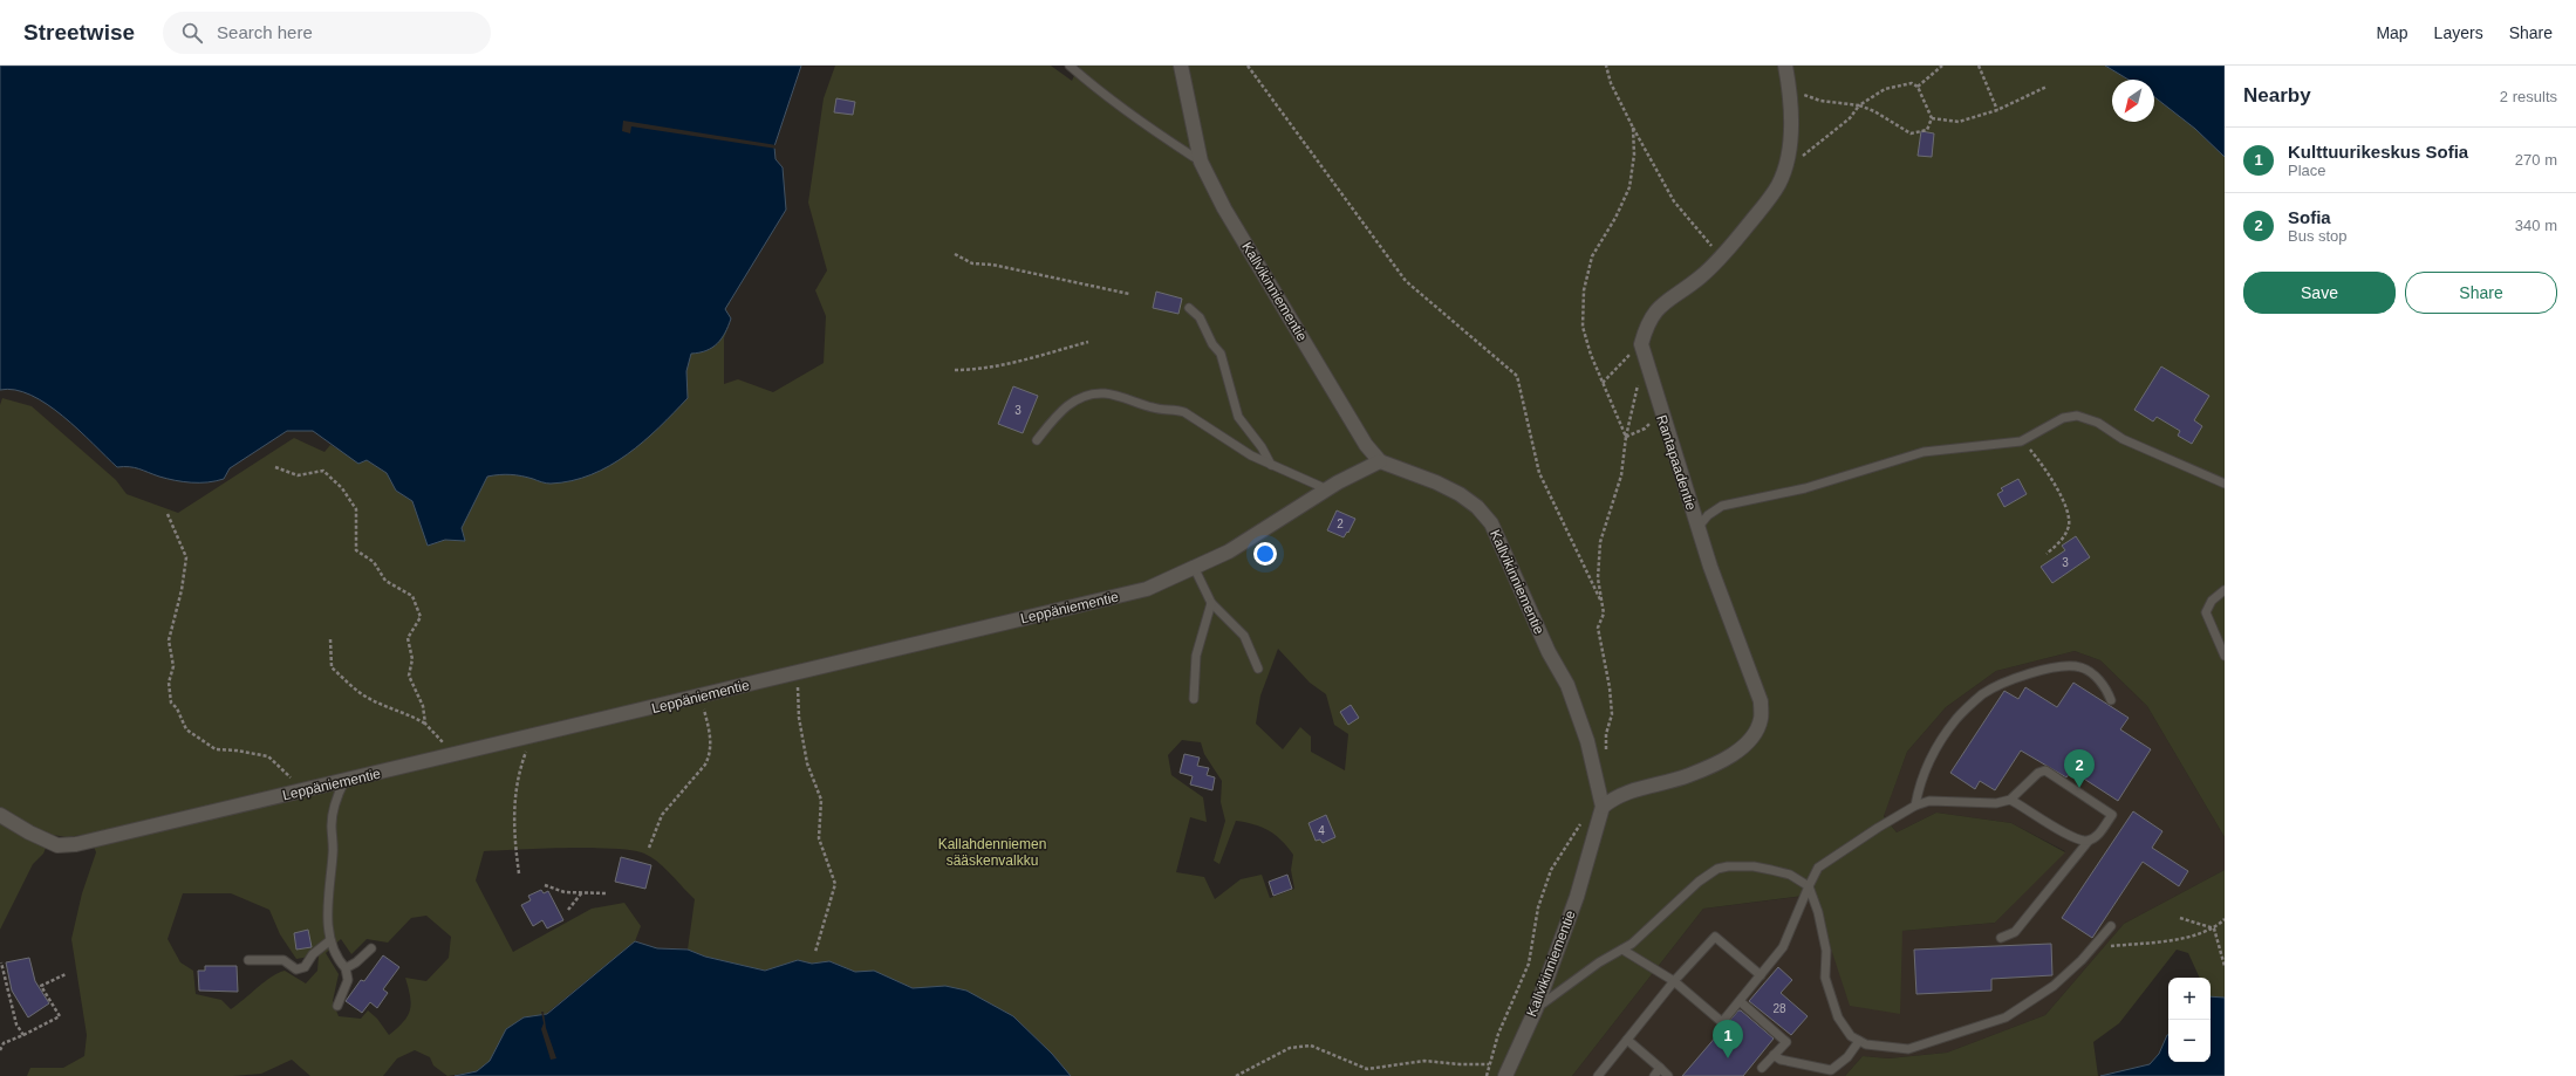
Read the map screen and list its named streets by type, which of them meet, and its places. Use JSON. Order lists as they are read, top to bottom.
{
  "streets": {
    "street": ["Kallvikinniementie", "Rantapaadentie", "Leppäniementie"]
  },
  "crossings": [
    ["Kallvikinniementie", "Rantapaadentie"],
    ["Kallvikinniementie", "Leppäniementie"]
  ],
  "parks": ["Kallahdenniemen sääskenvalkku"],
  "house_numbers": [
    "3",
    "2",
    "3",
    "4",
    "28"
  ],
  "north": "bottom left",
  "page": {
    "header": "Streetwise",
    "search": "Search here",
    "nav": ["Map", "Layers", "Share"],
    "heading": ["Nearby", "2 results"],
    "list": [
      {
        "mark": "1",
        "name": "Kulttuurikeskus Sofia",
        "note": "Place",
        "value": "270 m"
      },
      {
        "mark": "2",
        "name": "Sofia",
        "note": "Bus stop",
        "value": "340 m"
      }
    ],
    "buttons": ["Save", "Share"],
    "pins": ["2", "1"],
    "map_buttons": ["+", "−"]
  }
}
